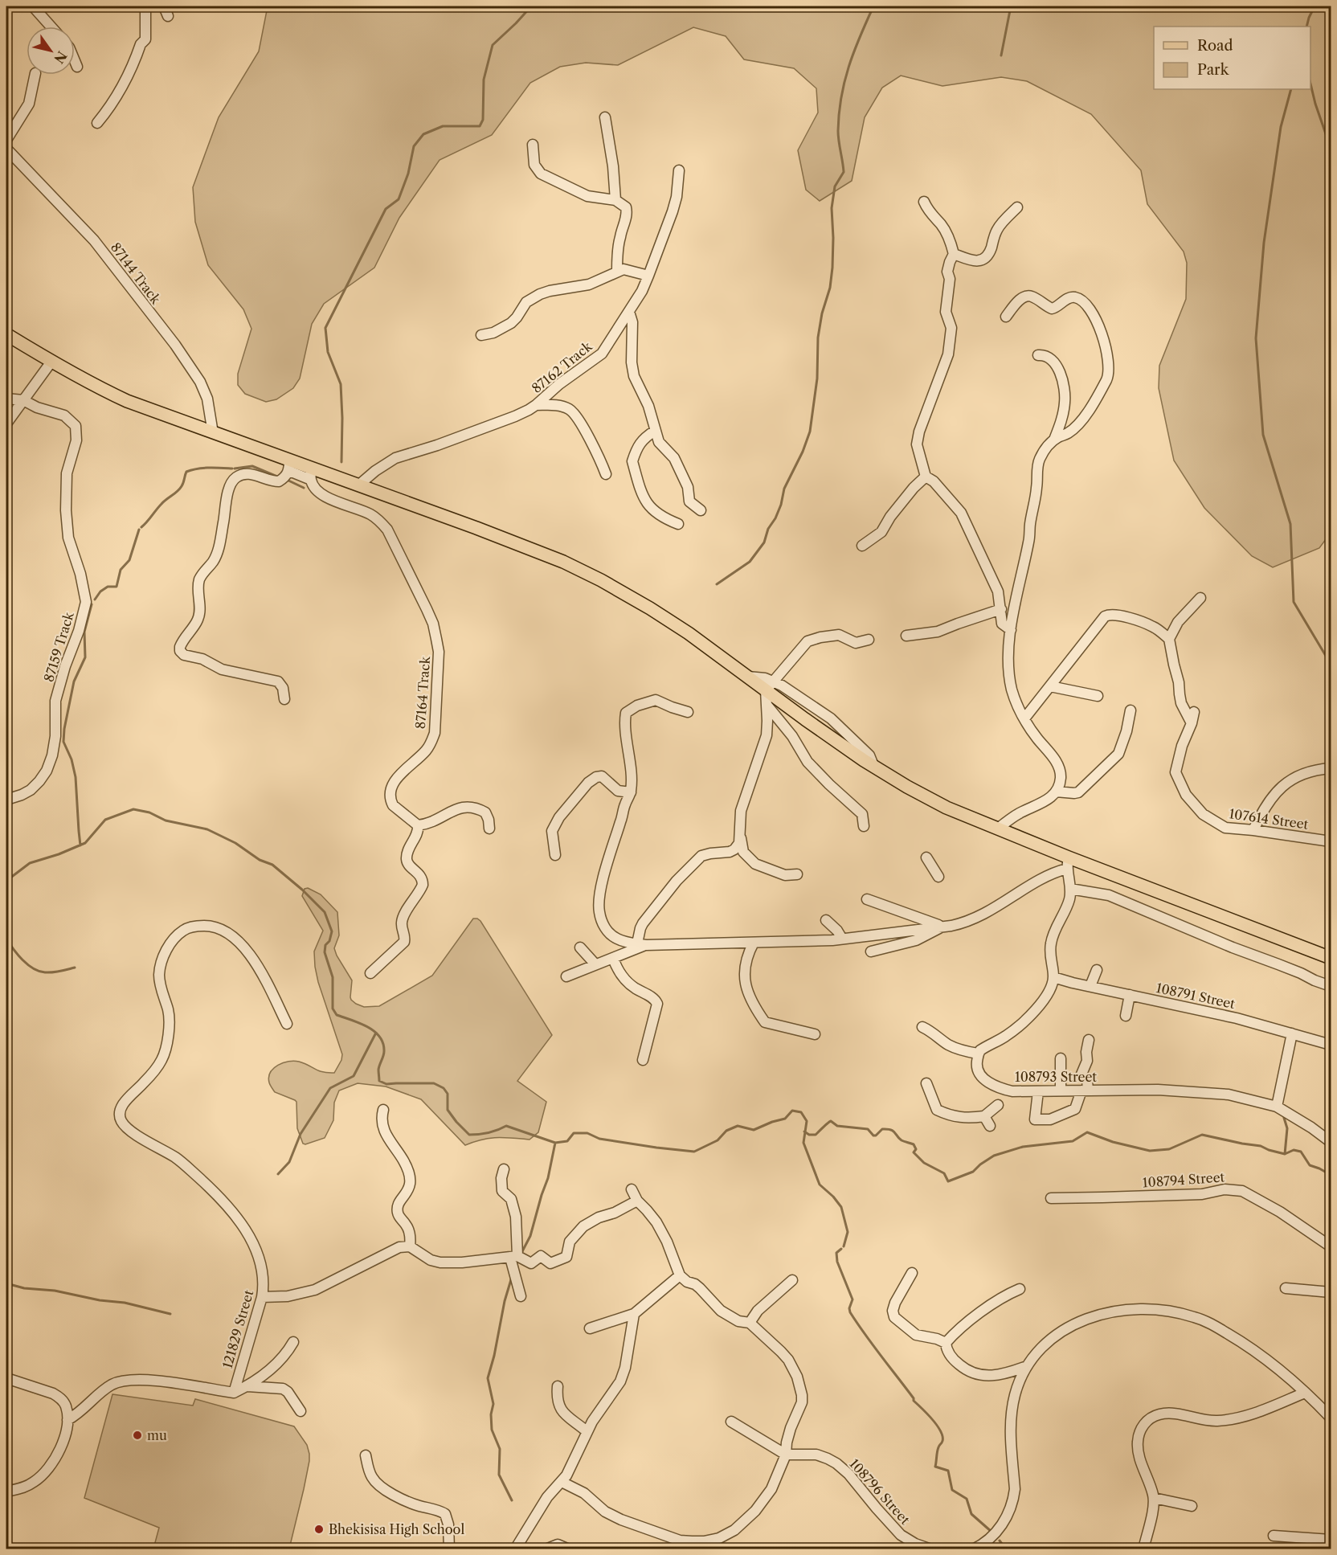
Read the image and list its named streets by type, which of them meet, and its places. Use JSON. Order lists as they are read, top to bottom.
{
  "streets": {
    "street": [
      "87144 Track",
      "87162 Track",
      "87159 Track",
      "87164 Track",
      "107614 Street",
      "108791 Street",
      "108793 Street",
      "108794 Street",
      "121829 Street",
      "108796 Street"
    ]
  },
  "places": ["mu", "Bhekisisa High School"],
  "legend": ["Road", "Park"],
  "north": "bottom right"
}
